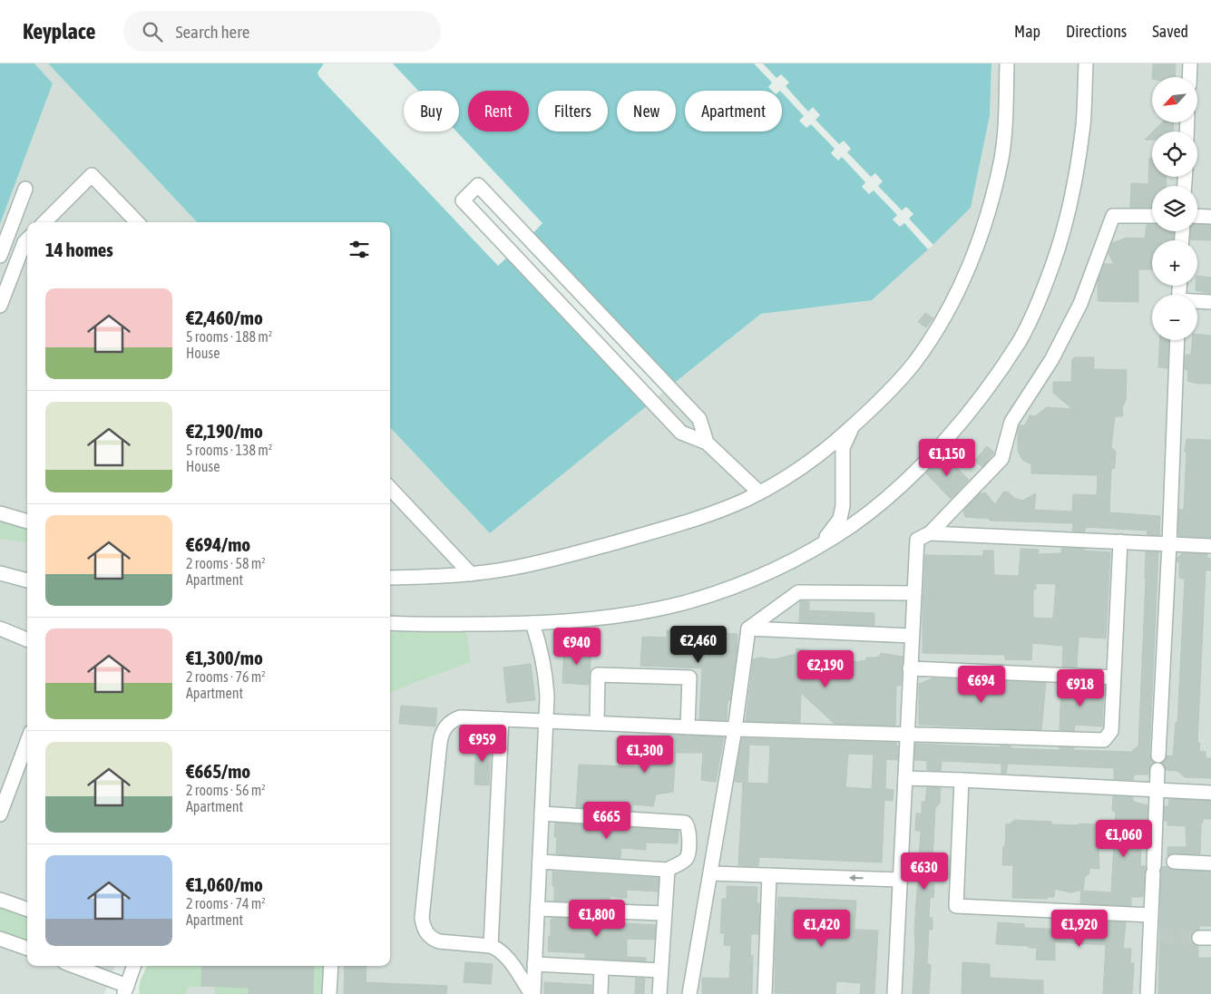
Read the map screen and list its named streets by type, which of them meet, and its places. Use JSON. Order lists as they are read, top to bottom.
{
  "north": "bottom left",
  "page": {
    "header": "Keyplace",
    "search": "Search here",
    "nav": ["Map", "Directions", "Saved"],
    "map_buttons": ["+", "−"],
    "chip": [
      "Buy",
      "Rent",
      "Filters",
      "New",
      "Apartment"
    ],
    "heading": "14 homes",
    "list": [
      {
        "name": "€2,460/mo",
        "note": "5 rooms · 188 m² · House"
      },
      {
        "name": "€2,190/mo",
        "note": "5 rooms · 138 m² · House"
      },
      {
        "name": "€694/mo",
        "note": "2 rooms · 58 m² · Apartment"
      },
      {
        "name": "€1,300/mo",
        "note": "2 rooms · 76 m² · Apartment"
      },
      {
        "name": "€665/mo",
        "note": "2 rooms · 56 m² · Apartment"
      },
      {
        "name": "€1,060/mo",
        "note": "2 rooms · 74 m² · Apartment"
      }
    ],
    "price": [
      "€1,150",
      "€2,460",
      "€940",
      "€2,190",
      "€694",
      "€918",
      "€959",
      "€1,300",
      "€665",
      "€1,060",
      "€630",
      "€1,800",
      "€1,420",
      "€1,920"
    ]
  }
}
